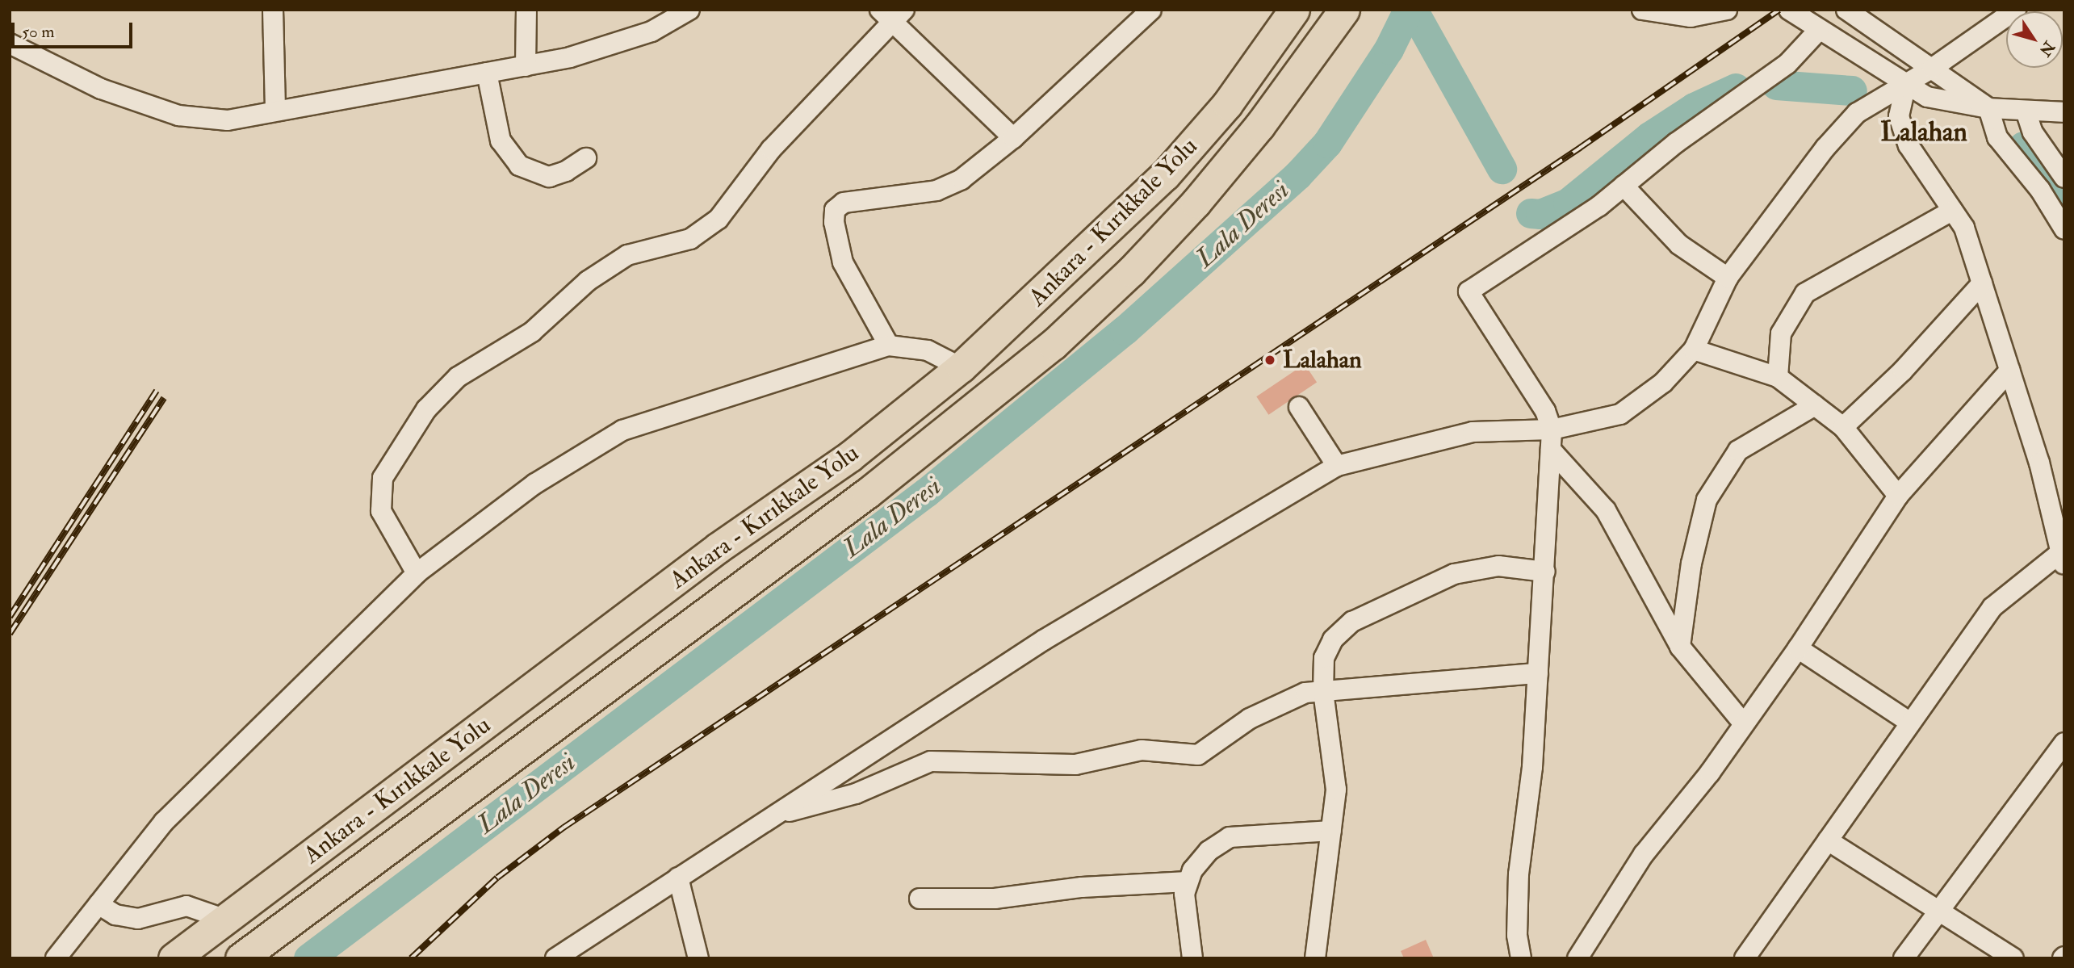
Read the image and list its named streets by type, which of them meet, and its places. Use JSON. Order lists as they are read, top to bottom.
{
  "streets": {
    "highway": ["Ankara - Kırıkkale Yolu"]
  },
  "districts": ["Lalahan"],
  "water": ["Lala Deresi"],
  "places": ["Lalahan"],
  "scale_bar": "50 m",
  "north": "bottom right"
}
